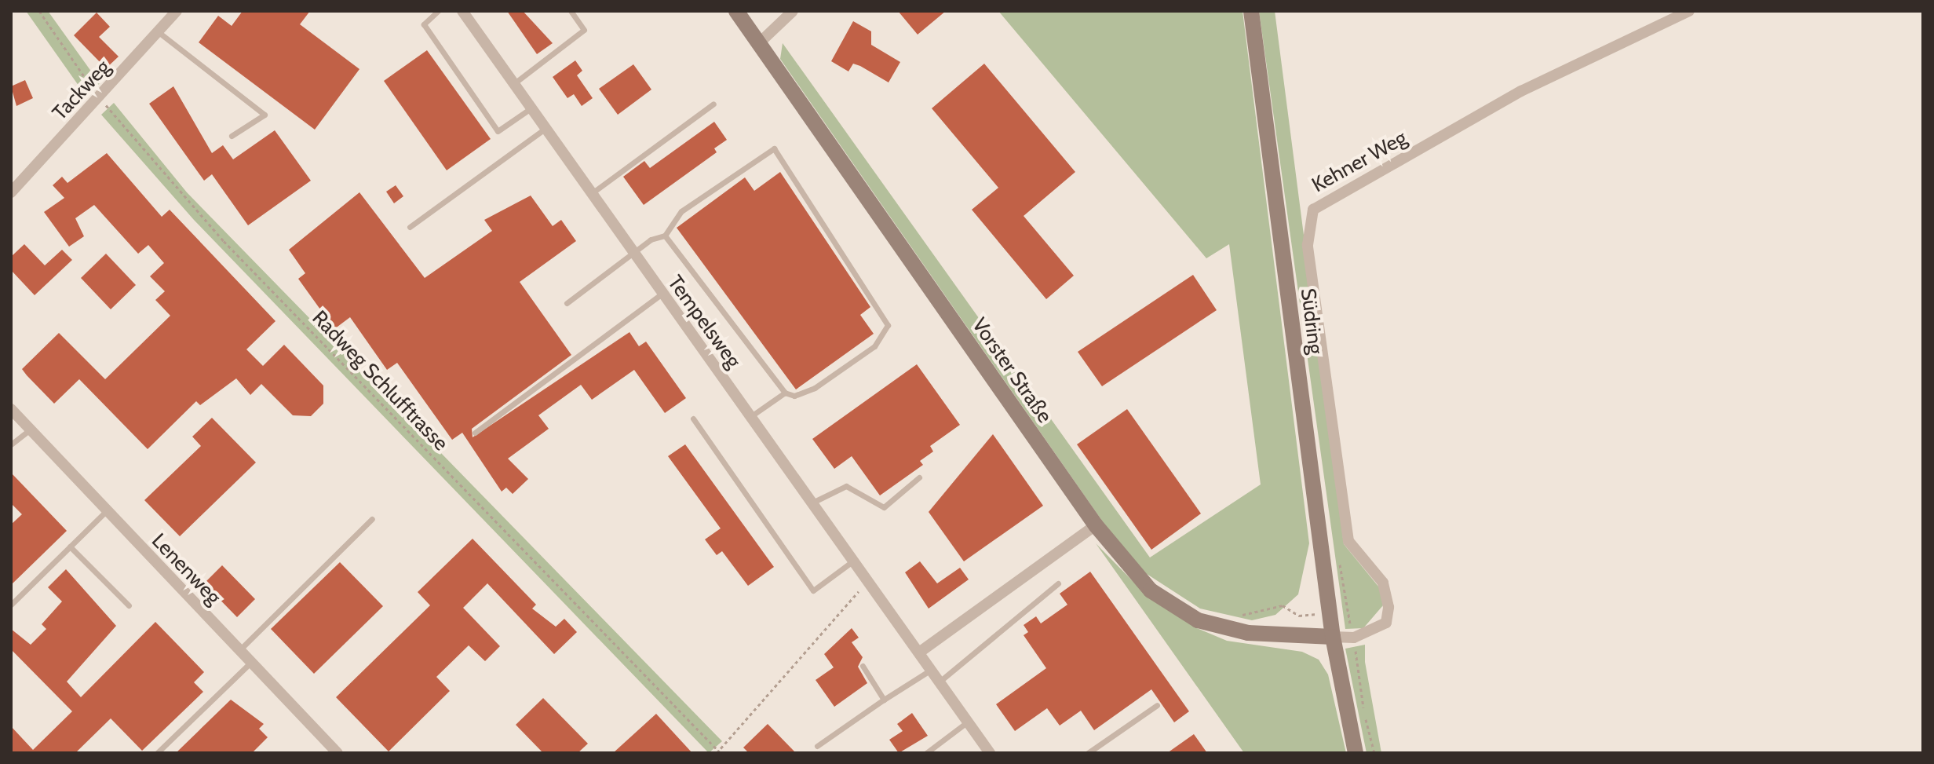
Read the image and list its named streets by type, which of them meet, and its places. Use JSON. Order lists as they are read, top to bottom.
{
  "streets": {
    "street": [
      "Tackweg",
      "Kehner Weg",
      "Südring",
      "Tempelsweg",
      "Vorster Straße",
      "Lenenweg"
    ],
    "path": ["Radweg Schlufftrasse"]
  },
  "crossings": [
    ["Tackweg", "Radweg Schlufftrasse"],
    ["Kehner Weg", "Südring"],
    ["Kehner Weg", "Vorster Straße"],
    ["Südring", "Vorster Straße"]
  ]
}
